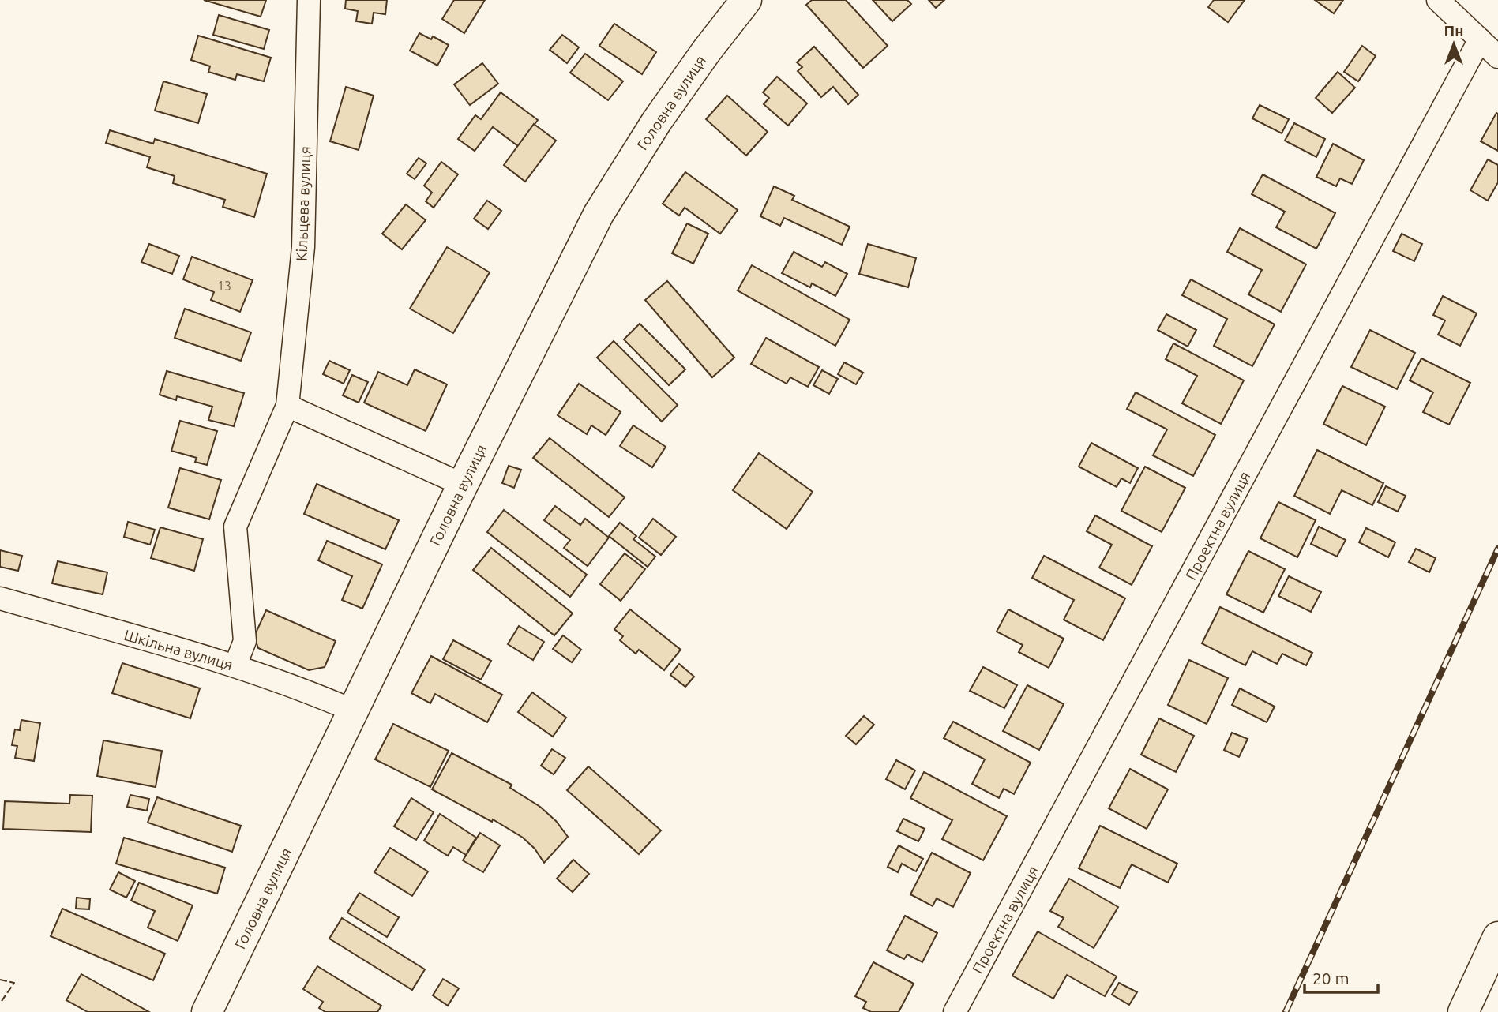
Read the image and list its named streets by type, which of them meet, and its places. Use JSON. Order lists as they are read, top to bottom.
{
  "streets": {
    "main road": ["Головна вулиця"],
    "street": ["Кільцева вулиця", "Проектна вулиця", "Шкільна вулиця"]
  },
  "crossings": [
    ["Головна вулиця", "Шкільна вулиця"],
    ["Кільцева вулиця", "Шкільна вулиця"]
  ],
  "house_numbers": ["13"],
  "scale_bar": "20 m",
  "north": "top"
}
